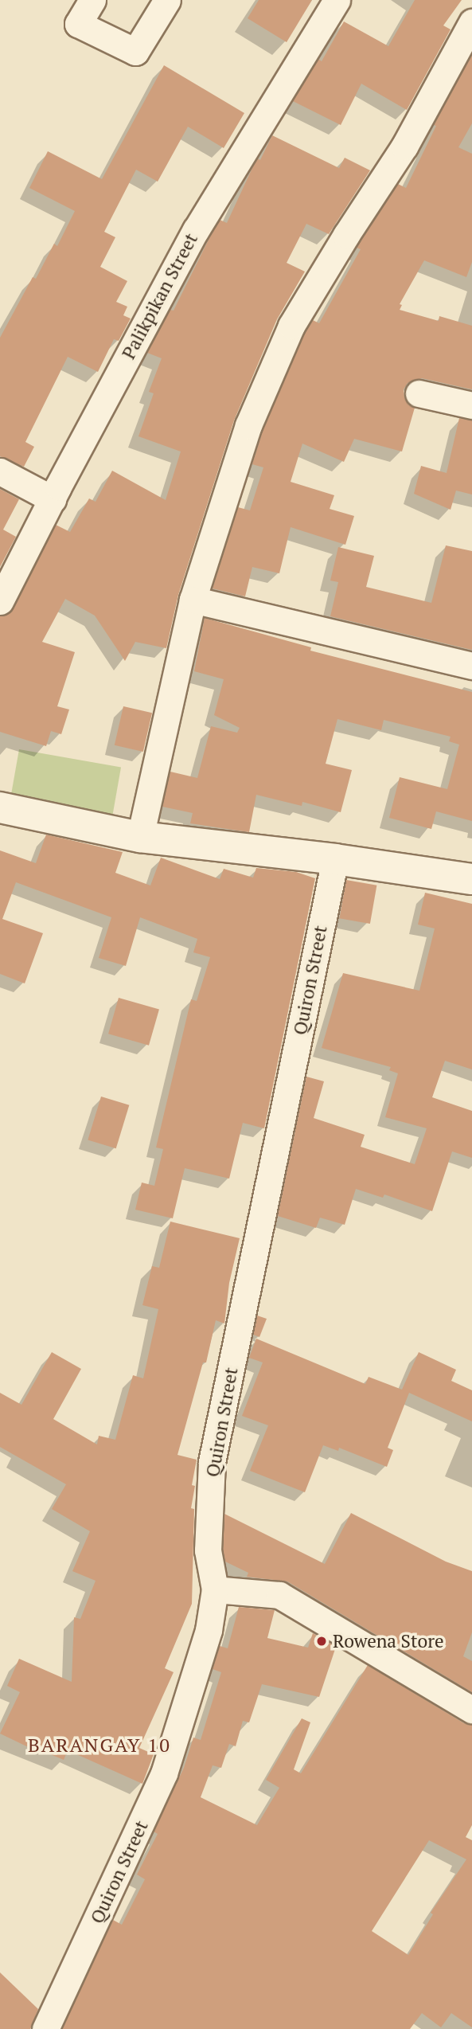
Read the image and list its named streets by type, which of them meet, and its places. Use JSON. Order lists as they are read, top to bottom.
{
  "streets": {
    "street": ["Palikpikan Street", "Quiron Street"]
  },
  "districts": ["BARANGAY 10"],
  "places": ["Rowena Store"]
}
